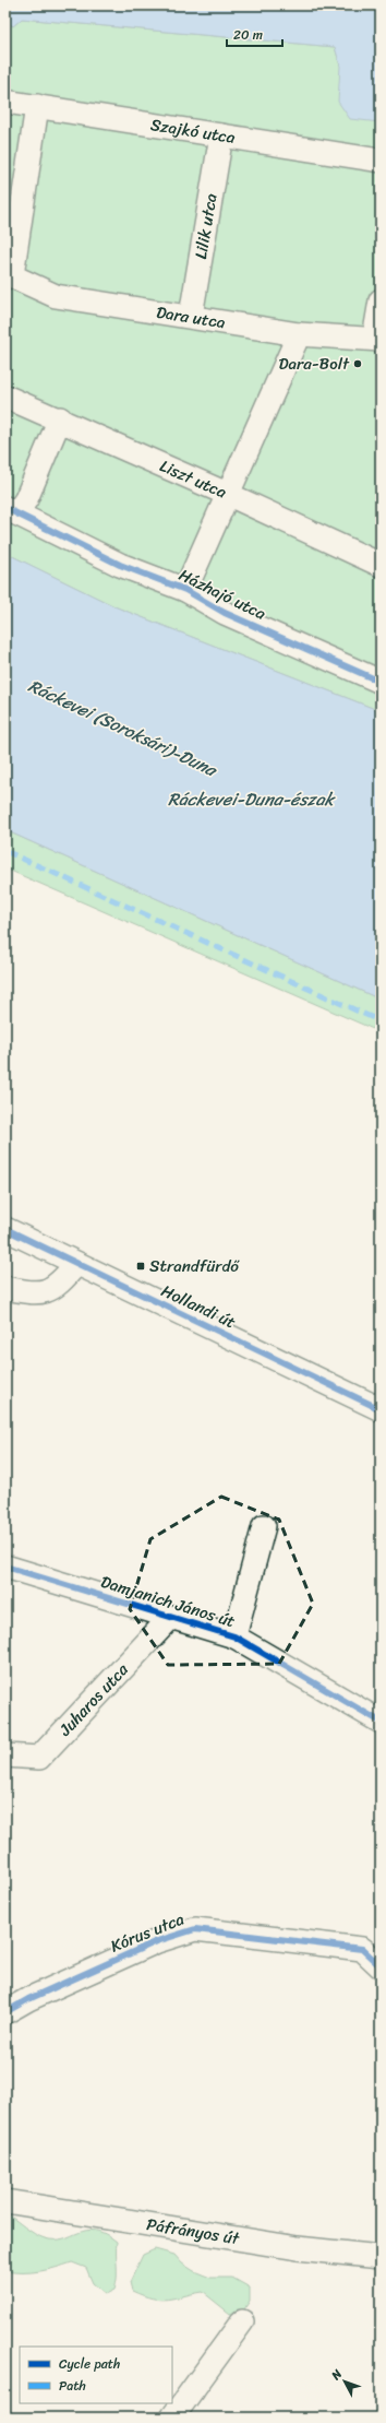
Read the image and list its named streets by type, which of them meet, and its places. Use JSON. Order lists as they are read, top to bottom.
{
  "streets": {
    "street": [
      "Szajkó utca",
      "Lilik utca",
      "Dara utca",
      "Liszt utca",
      "Házhajó utca",
      "Hollandi út",
      "Damjanich János út",
      "Juharos utca",
      "Kórus utca",
      "Páfrányos út"
    ]
  },
  "crossings": [
    ["Szajkó utca", "Lilik utca"],
    ["Lilik utca", "Dara utca"],
    ["Damjanich János út", "Juharos utca"]
  ],
  "water": ["Ráckevei (Soroksári)-Duna", "Ráckevei-Duna-észak"],
  "places": {
    "other": ["Dara-Bolt"],
    "transit": ["Strandfürdő"]
  },
  "legend": ["Cycle path", "Path"],
  "scale_bar": "20 m",
  "north": "top left"
}
